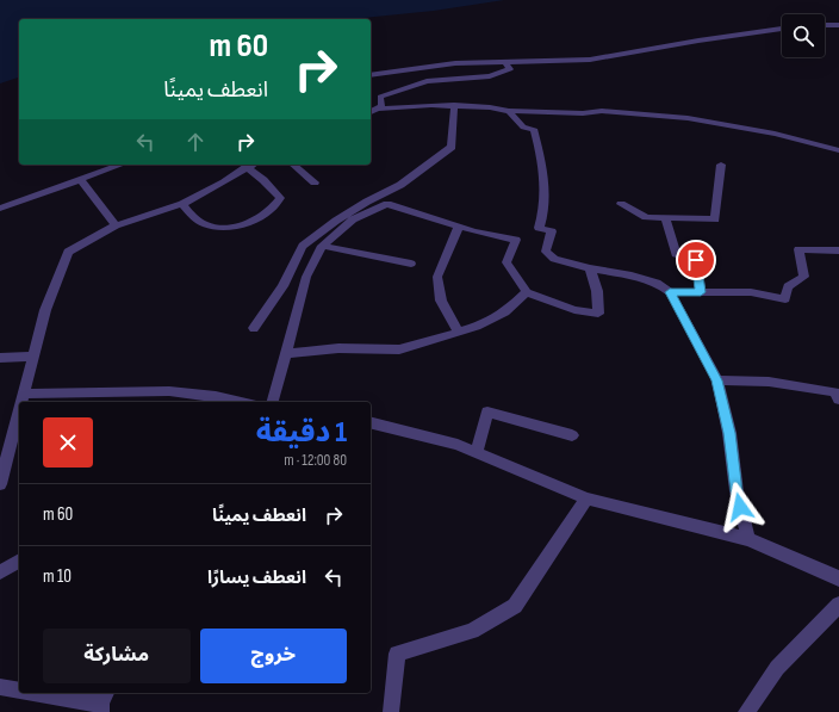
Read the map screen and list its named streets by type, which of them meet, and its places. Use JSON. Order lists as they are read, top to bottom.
{
  "page": {
    "turn": ["60 m", "انعطف يمينًا"],
    "heading": ["1 دقيقة", "80 m · 12:00"],
    "list": [
      {
        "name": "انعطف يمينًا",
        "value": "60 m"
      },
      {
        "name": "انعطف يسارًا",
        "value": "10 m"
      }
    ],
    "buttons": ["خروج", "مشاركة"]
  }
}
